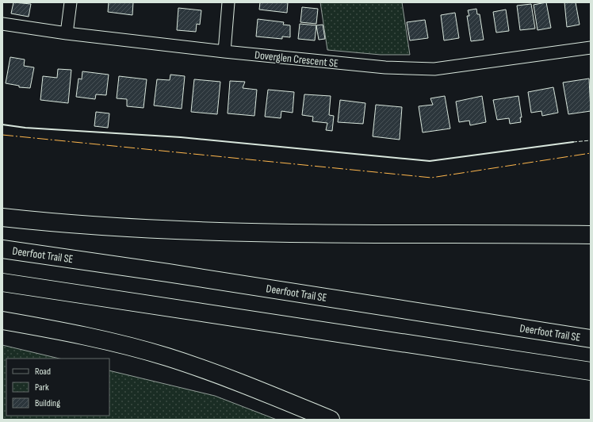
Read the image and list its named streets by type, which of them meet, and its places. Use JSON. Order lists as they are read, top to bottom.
{
  "streets": {
    "highway": ["Deerfoot Trail SE"],
    "street": ["Doverglen Crescent SE"]
  },
  "legend": ["Road", "Park", "Building"]
}
